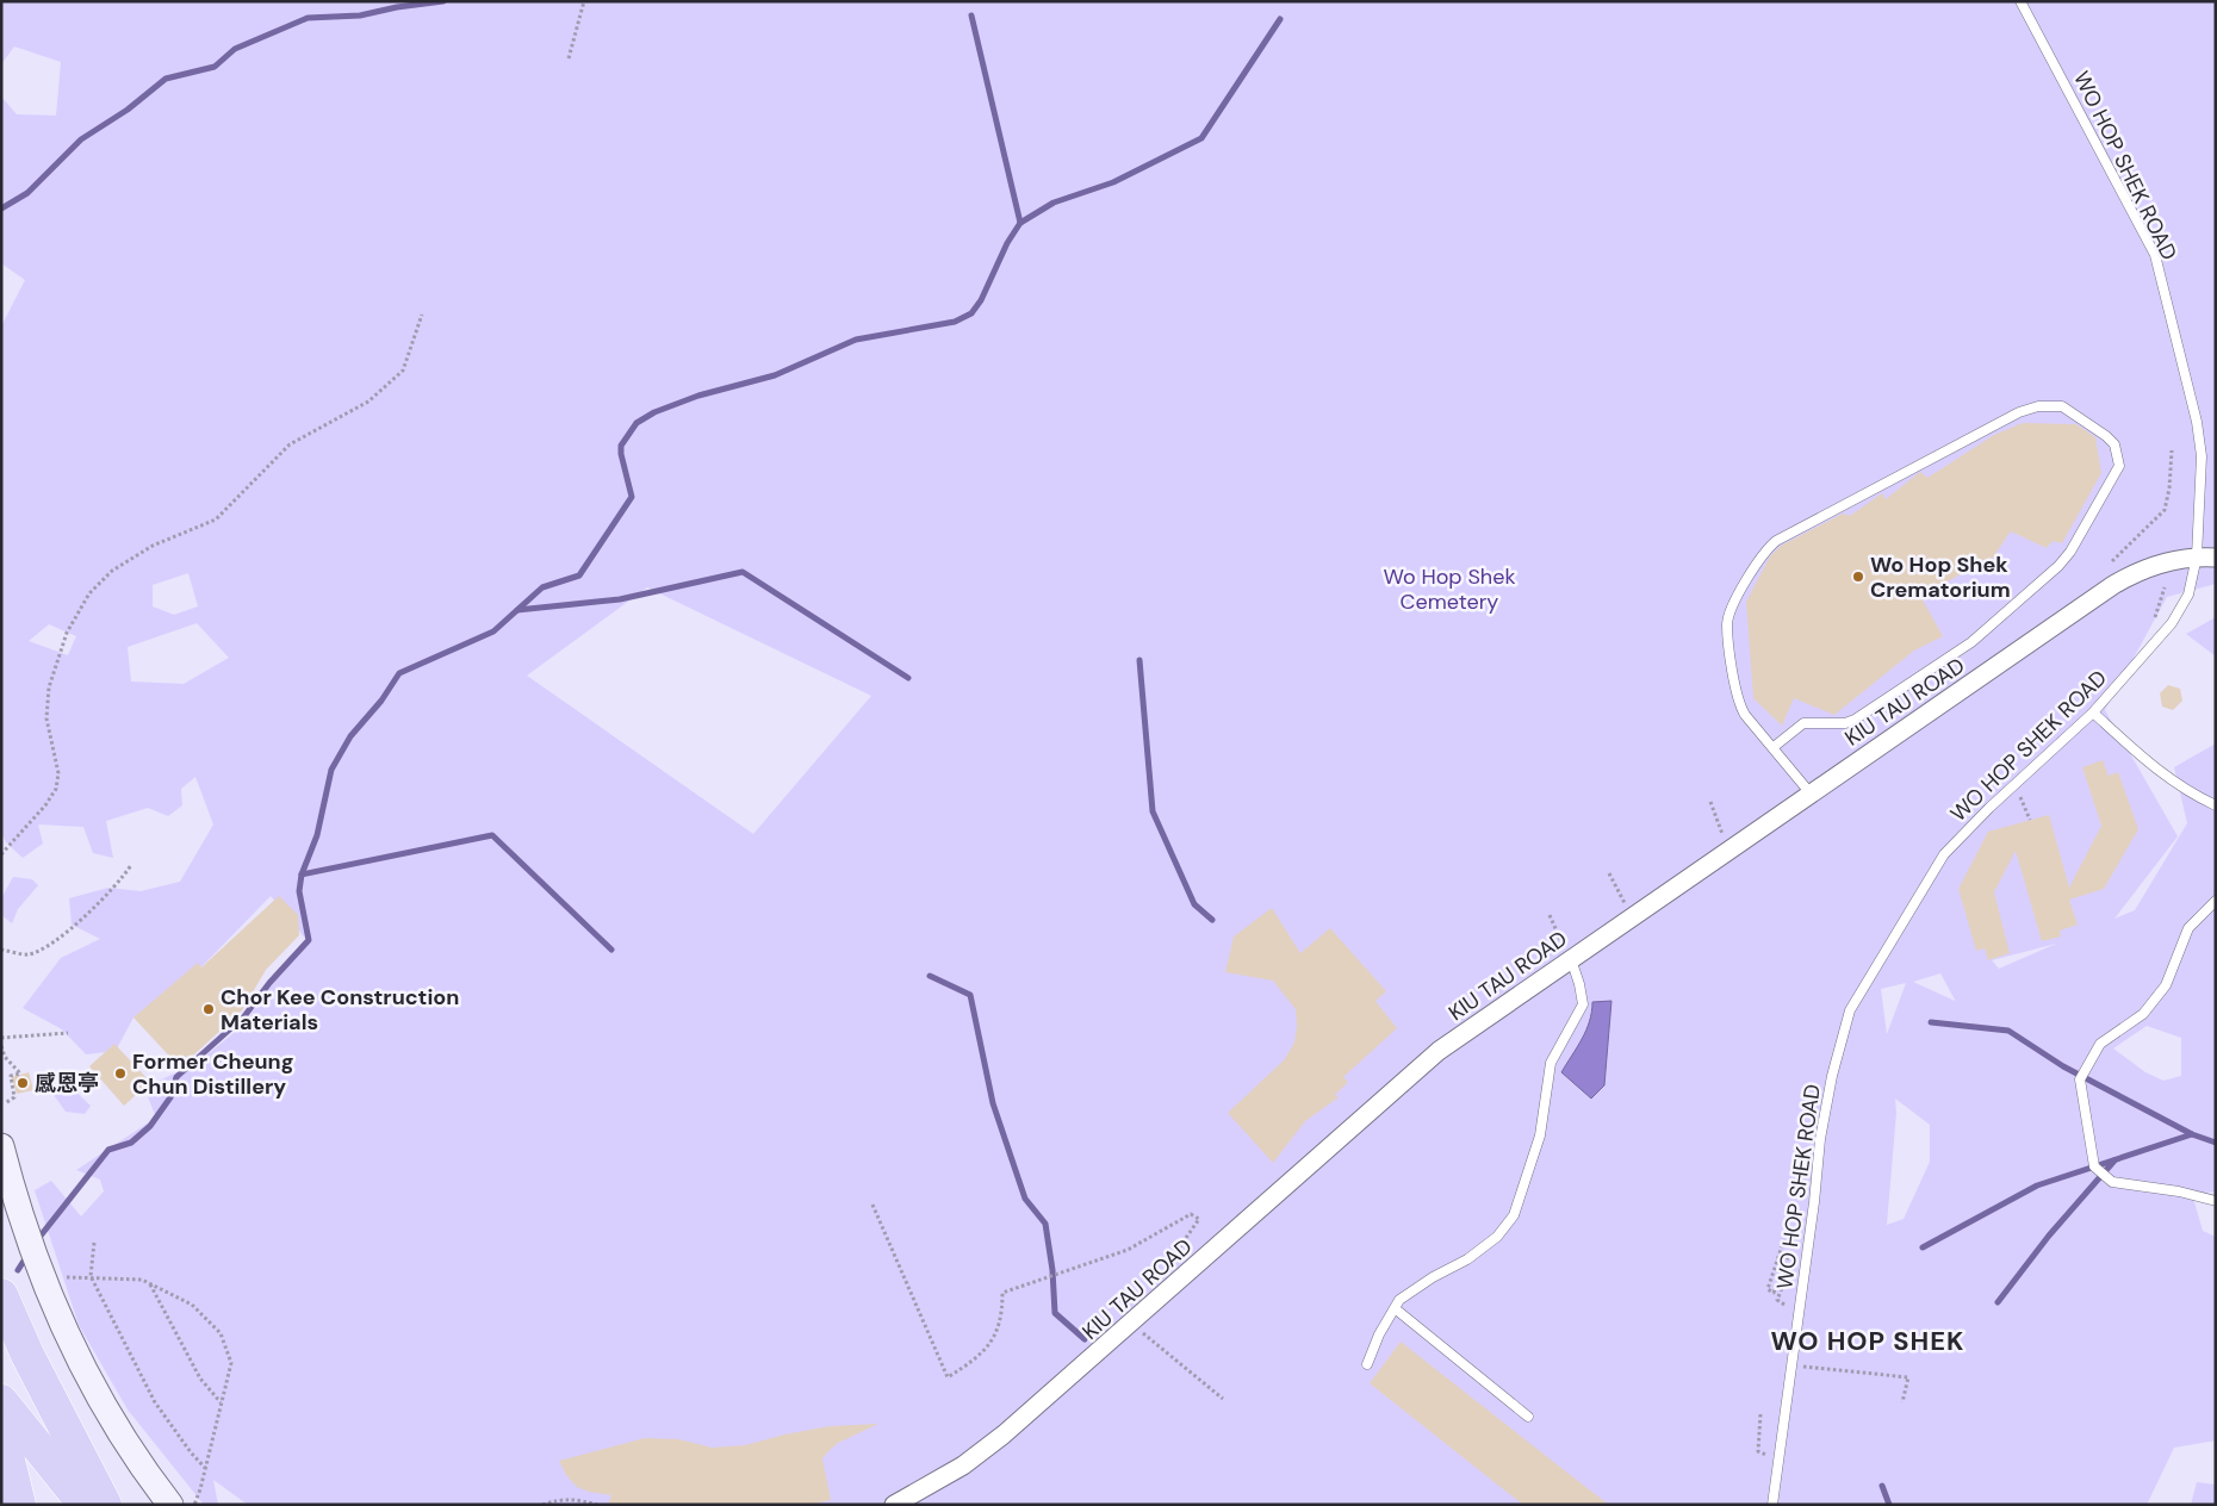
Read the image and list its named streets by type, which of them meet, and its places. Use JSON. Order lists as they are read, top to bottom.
{
  "streets": {
    "street": ["KIU TAU ROAD"],
    "lane": ["WO HOP SHEK ROAD"]
  },
  "crossings": [
    ["WO HOP SHEK ROAD", "KIU TAU ROAD"]
  ],
  "districts": ["WO HOP SHEK"],
  "parks": ["Wo Hop Shek Cemetery"],
  "places": [
    "Wo Hop Shek Crematorium",
    "Chor Kee Construction Materials",
    "Former Cheung Chun Distillery",
    "感恩亭"
  ]
}
